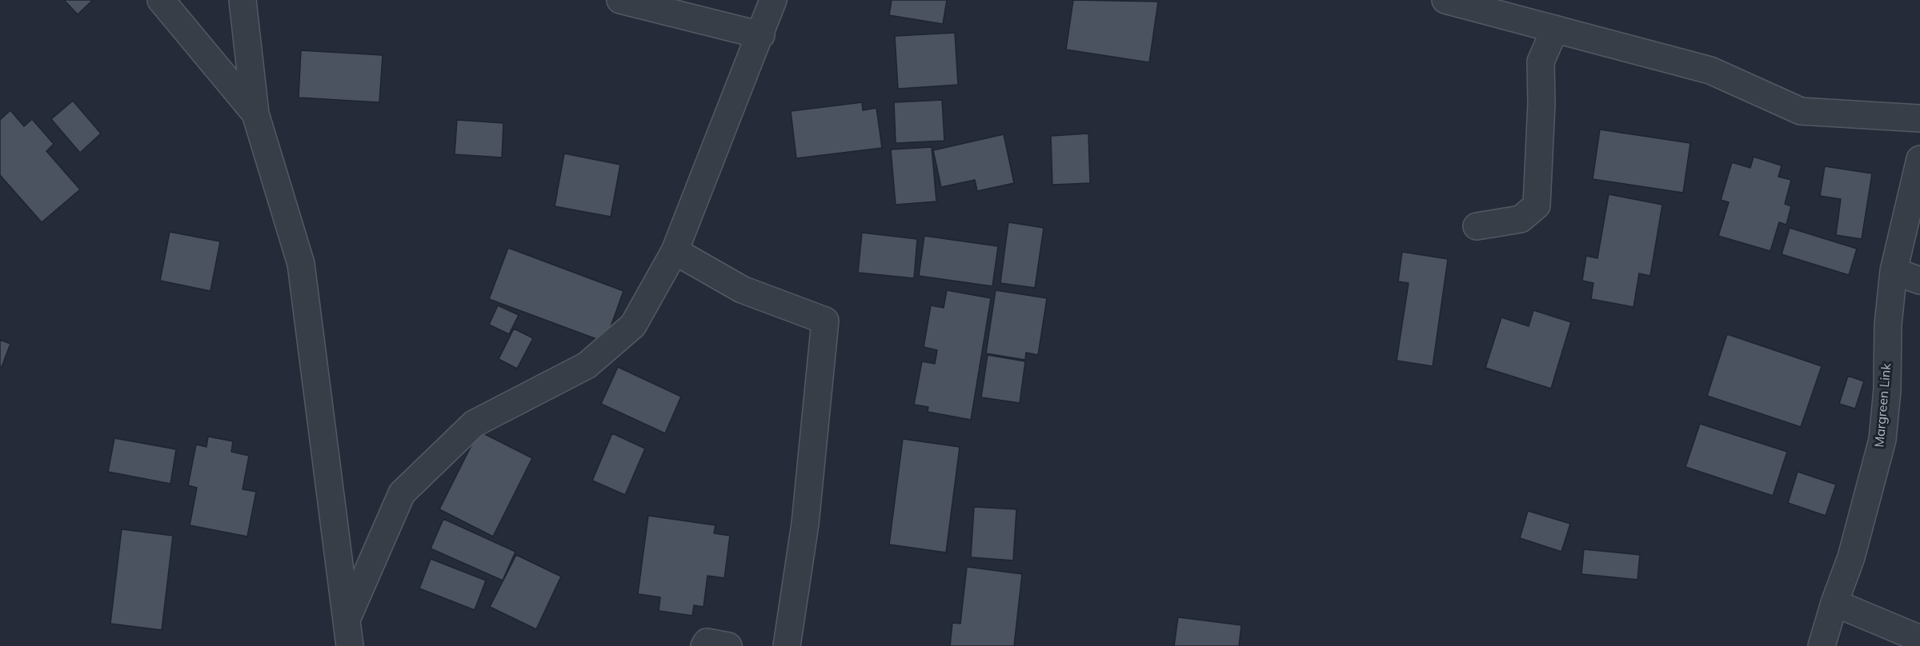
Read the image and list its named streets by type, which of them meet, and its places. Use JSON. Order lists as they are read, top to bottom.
{
  "streets": {
    "street": ["Margreen Link"]
  }
}
